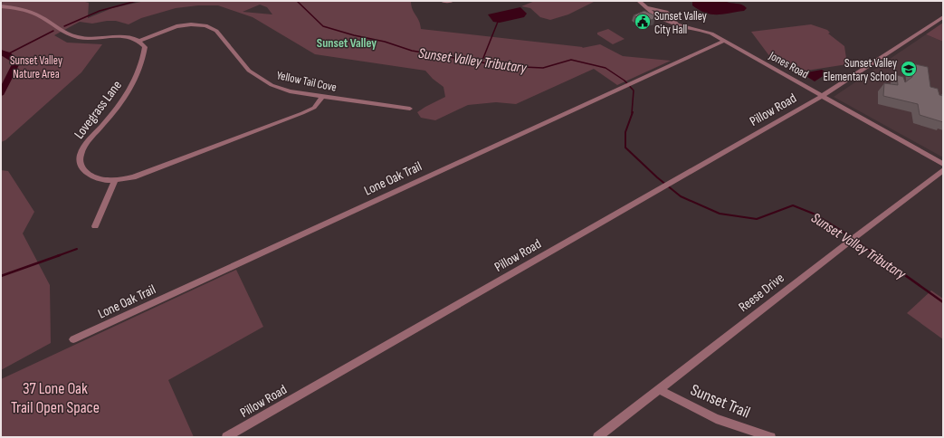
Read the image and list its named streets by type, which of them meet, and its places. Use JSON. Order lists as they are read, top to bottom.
{
  "streets": {
    "street": [
      "Jones Road",
      "Yellow Tail Cove",
      "Lovegrass Lane",
      "Pillow Road",
      "Lone Oak Trail",
      "Reese Drive",
      "Sunset Trail"
    ]
  },
  "crossings": [
    ["Jones Road", "Pillow Road"],
    ["Jones Road", "Lone Oak Trail"],
    ["Yellow Tail Cove", "Lovegrass Lane"],
    ["Reese Drive", "Sunset Trail"]
  ],
  "districts": ["Sunset Valley"],
  "water": ["Sunset Valley Tributary"],
  "parks": ["Sunset Valley Nature Area", "37 Lone Oak Trail Open Space"],
  "places": {
    "public building": ["Sunset Valley City Hall"],
    "school or university": ["Sunset Valley Elementary School"]
  }
}
